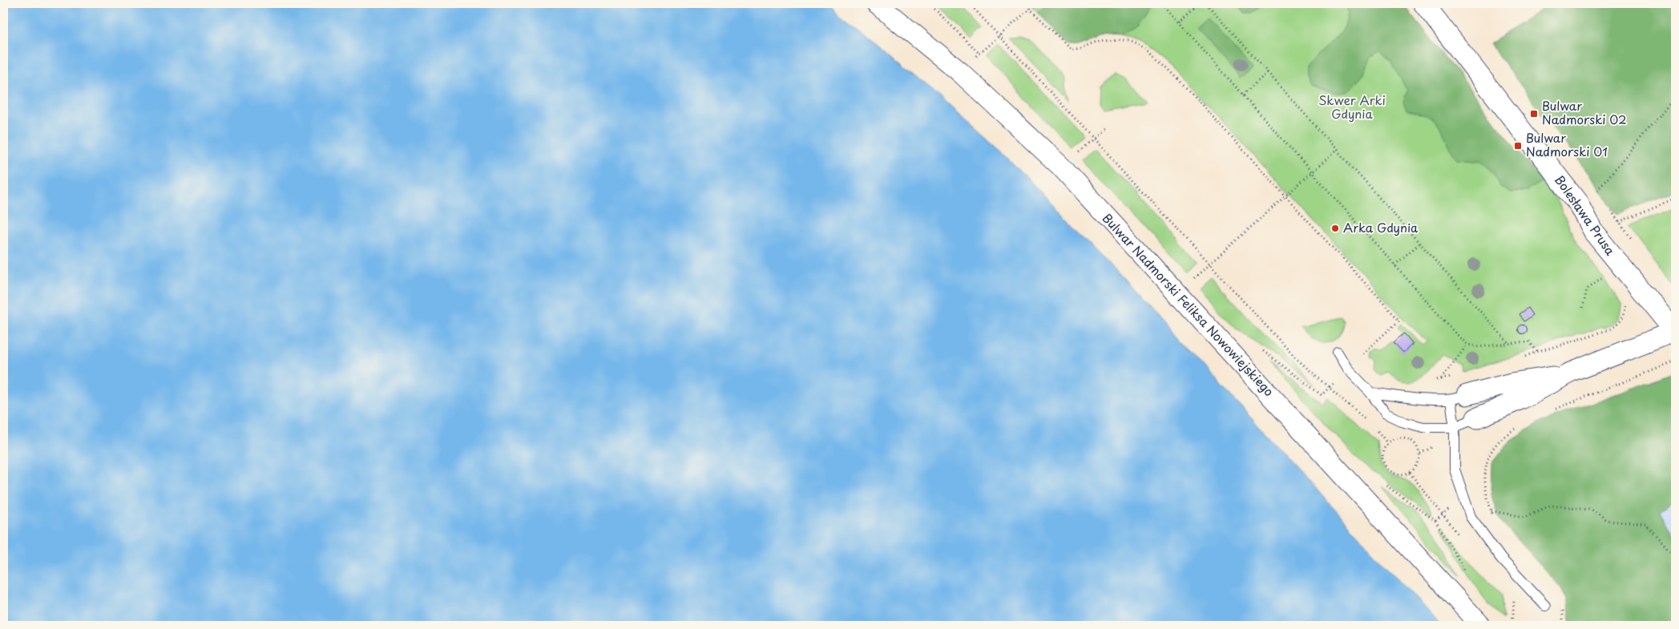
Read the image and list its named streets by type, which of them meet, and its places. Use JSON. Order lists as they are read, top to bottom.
{
  "streets": {
    "street": ["Bolesława Prusa", "Bulwar Nadmorski Feliksa Nowowiejskiego"]
  },
  "parks": ["Skwer Arki Gdynia"],
  "places": {
    "transit": ["Bulwar Nadmorski 02", "Bulwar Nadmorski 01"],
    "other": ["Arka Gdynia"]
  }
}
